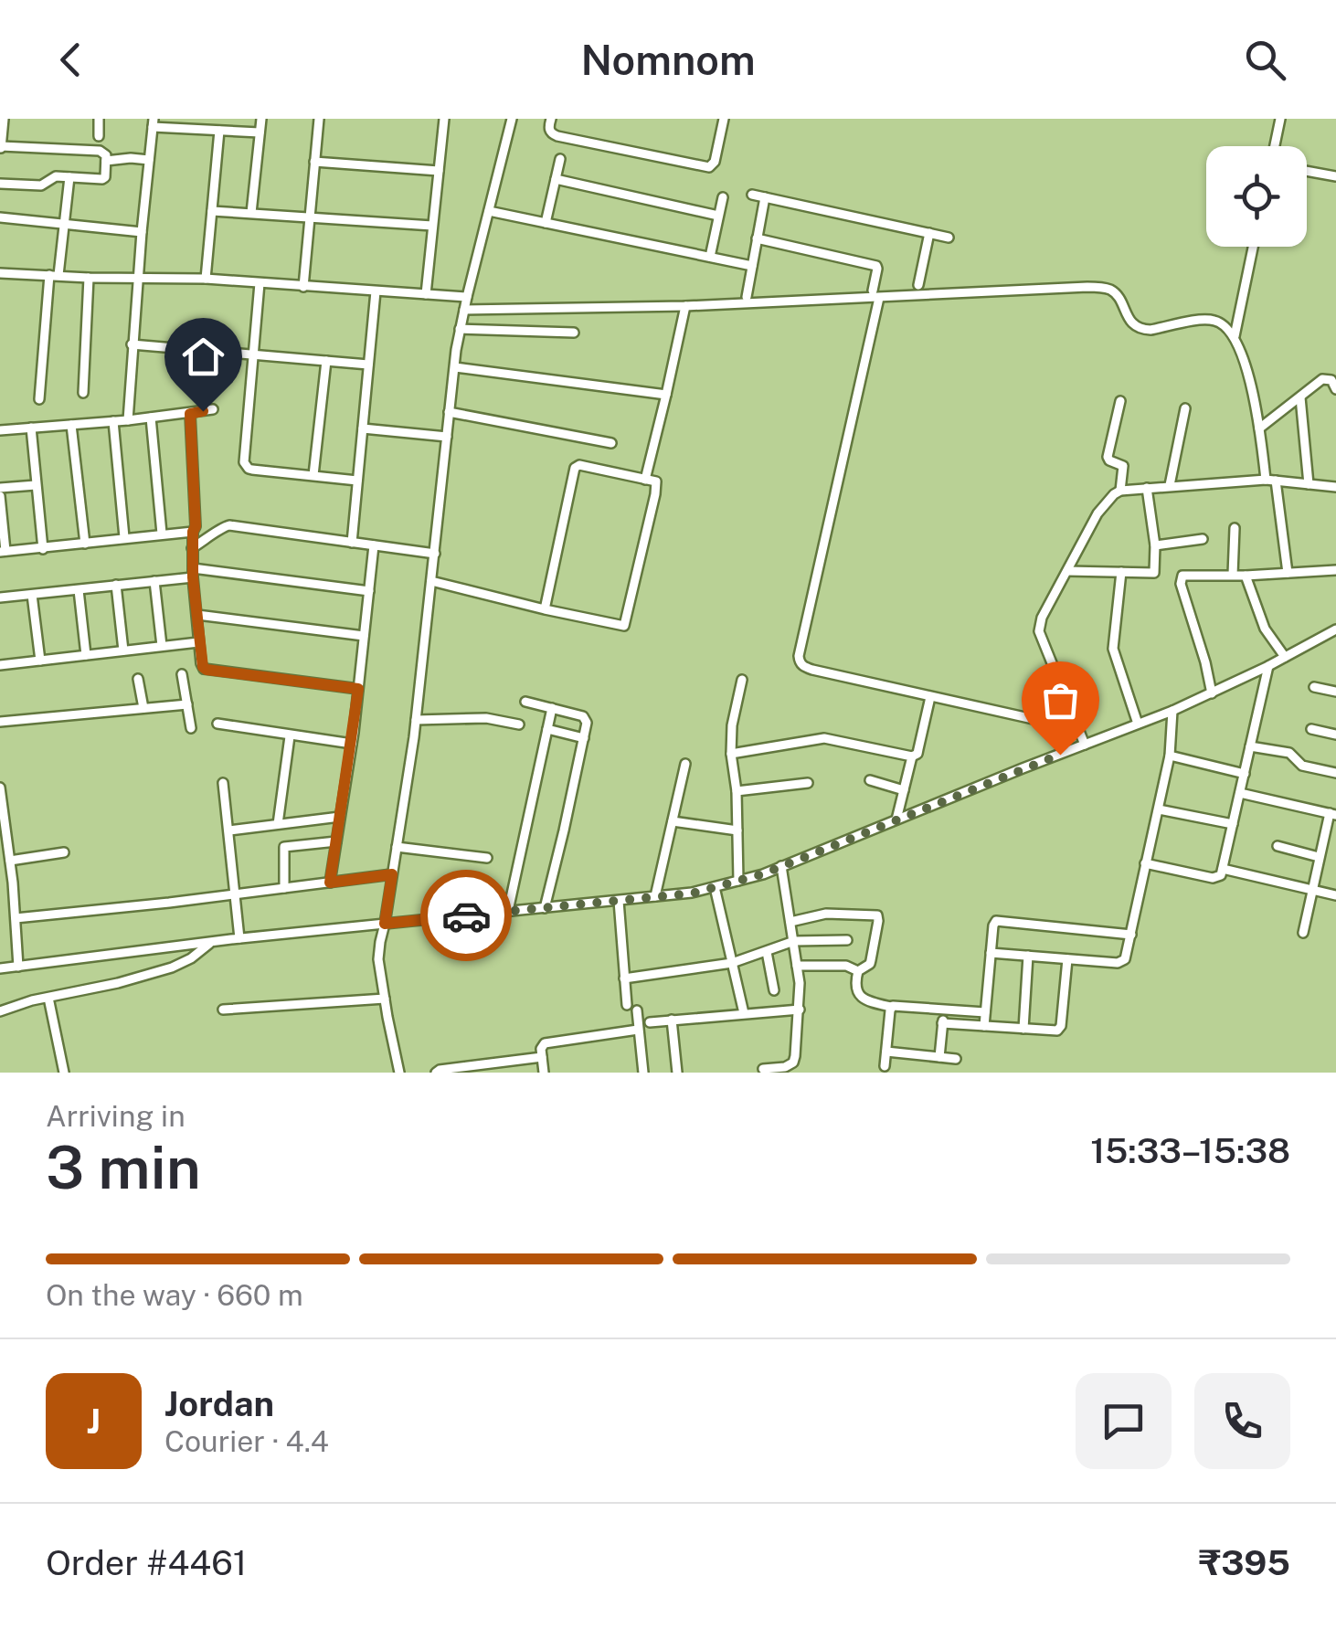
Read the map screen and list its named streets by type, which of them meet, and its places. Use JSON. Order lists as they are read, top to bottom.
{
  "page": {
    "header": "Nomnom",
    "heading": ["3 min", "Arriving in", "15:33–15:38"],
    "panel": [
      "Jordan",
      "Courier · 4.4",
      "Order #4461",
      "₹395"
    ],
    "bar": "On the way · 660 m",
    "round": "J"
  }
}
